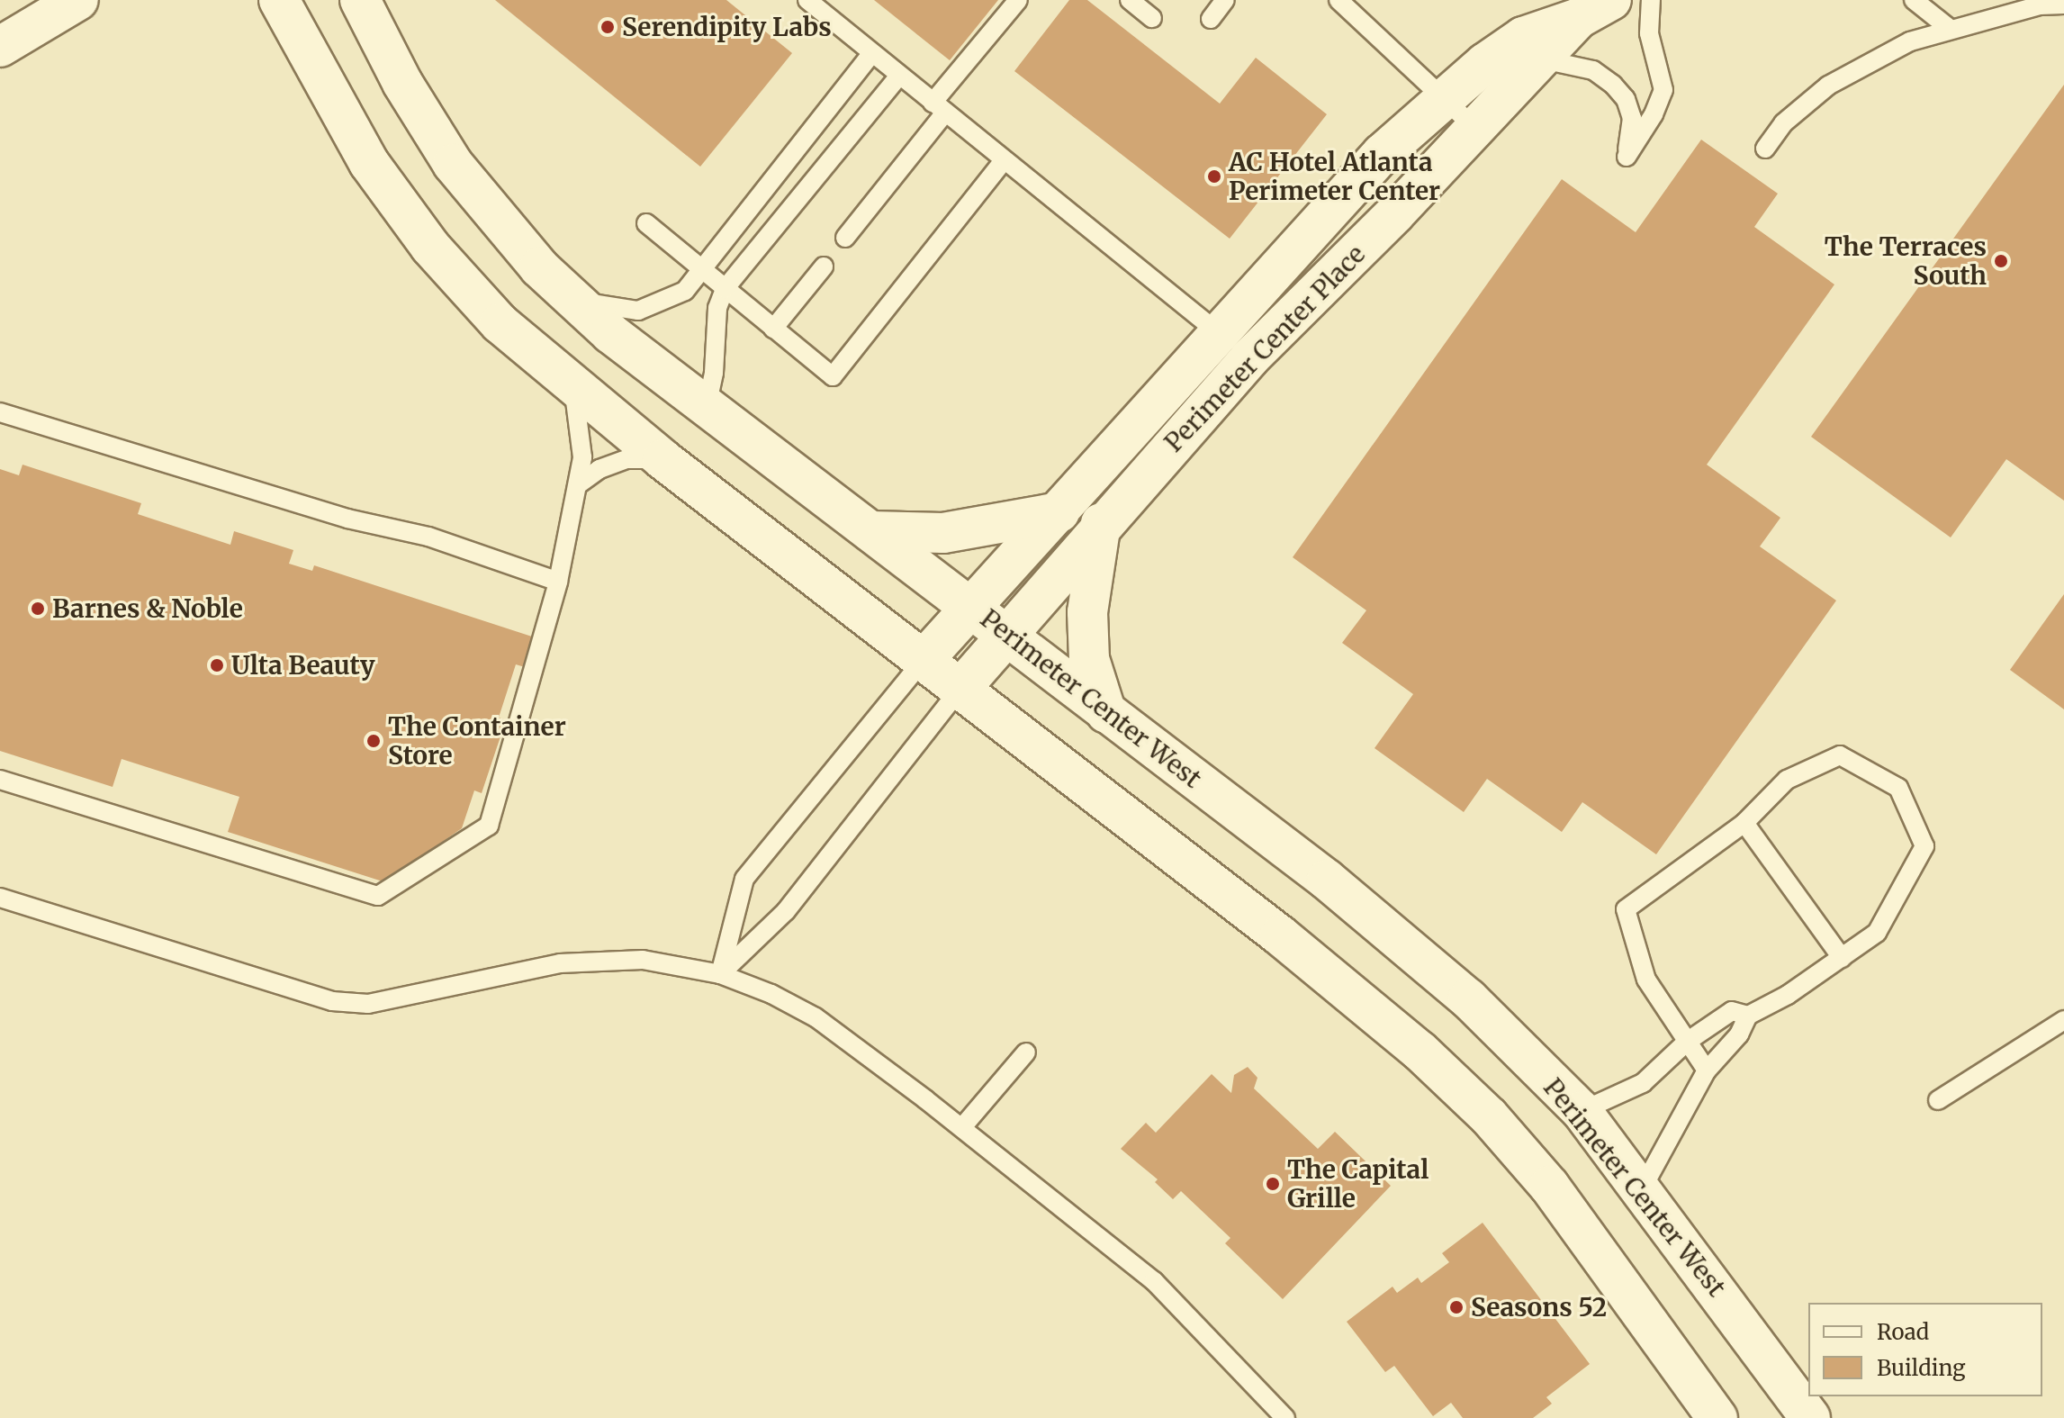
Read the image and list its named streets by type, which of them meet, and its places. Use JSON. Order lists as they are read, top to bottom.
{
  "streets": {
    "main road": ["Perimeter Center Place", "Perimeter Center West"]
  },
  "crossings": [
    ["Perimeter Center Place", "Perimeter Center West"]
  ],
  "places": [
    "Serendipity Labs",
    "AC Hotel Atlanta Perimeter Center",
    "The Terraces South",
    "Barnes & Noble",
    "Ulta Beauty",
    "The Container Store",
    "The Capital Grille",
    "Seasons 52"
  ],
  "legend": ["Road", "Building"]
}
